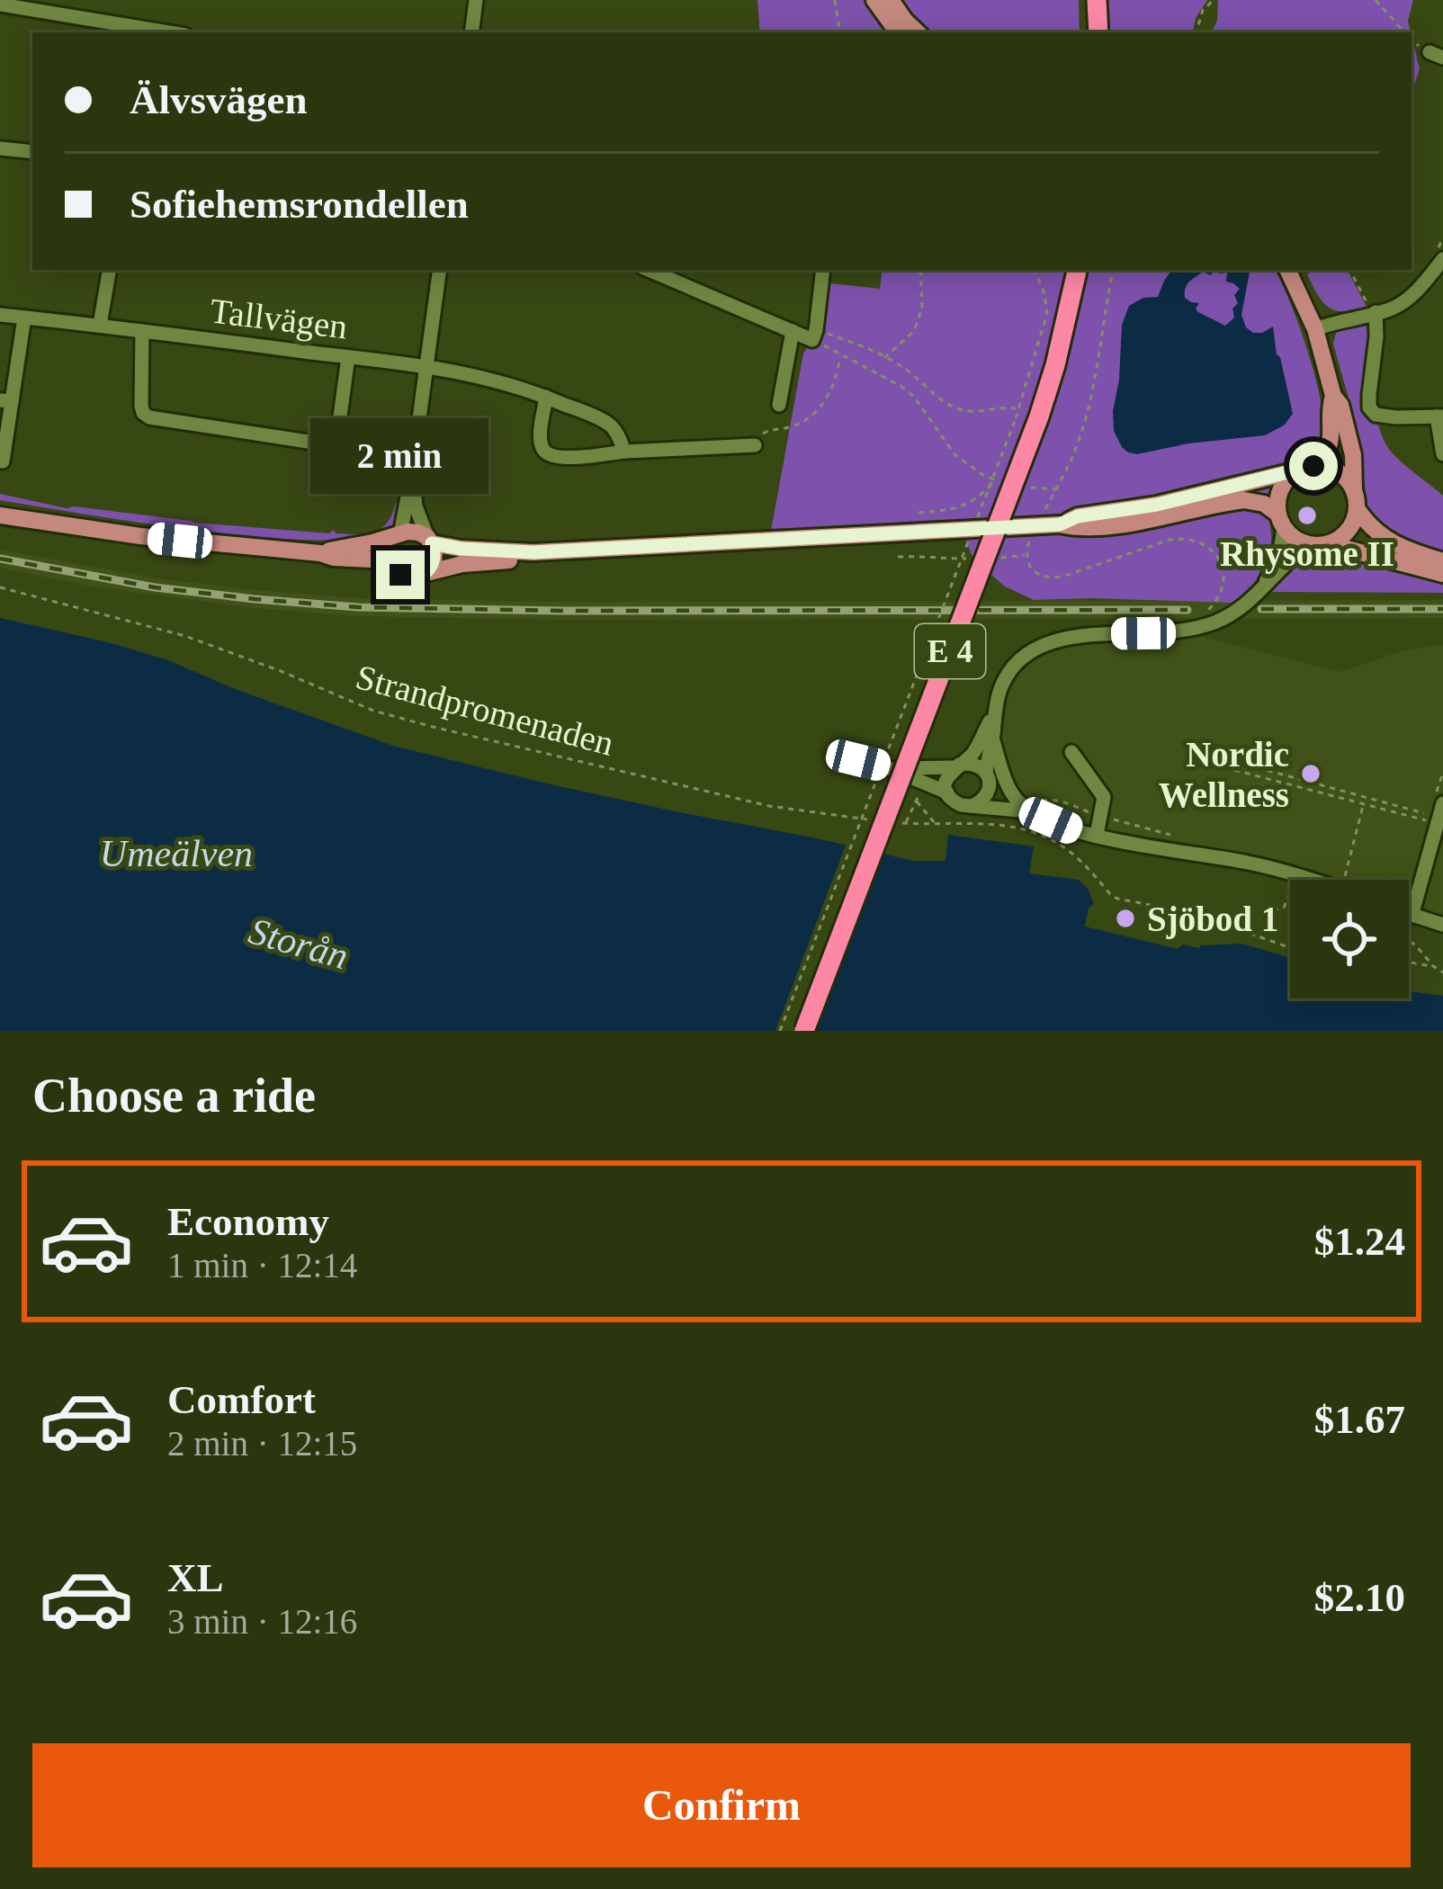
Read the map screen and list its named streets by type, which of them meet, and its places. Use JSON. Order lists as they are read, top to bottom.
{
  "streets": {
    "highway": ["E 4"],
    "street": ["Tallvägen"],
    "path": ["Strandpromenaden"]
  },
  "water": ["Umeälven", "Storån"],
  "places": ["Rhysome II", "Nordic Wellness", "Sjöbod 1"],
  "page": {
    "banner": ["Älvsvägen", "Sofiehemsrondellen"],
    "bubble": "2 min",
    "heading": "Choose a ride",
    "list": [
      {
        "name": "Economy",
        "note": "1 min · 12:14",
        "value": "$1.24"
      },
      {
        "name": "Comfort",
        "note": "2 min · 12:15",
        "value": "$1.67"
      },
      {
        "name": "XL",
        "note": "3 min · 12:16",
        "value": "$2.10"
      }
    ],
    "buttons": "Confirm"
  }
}
